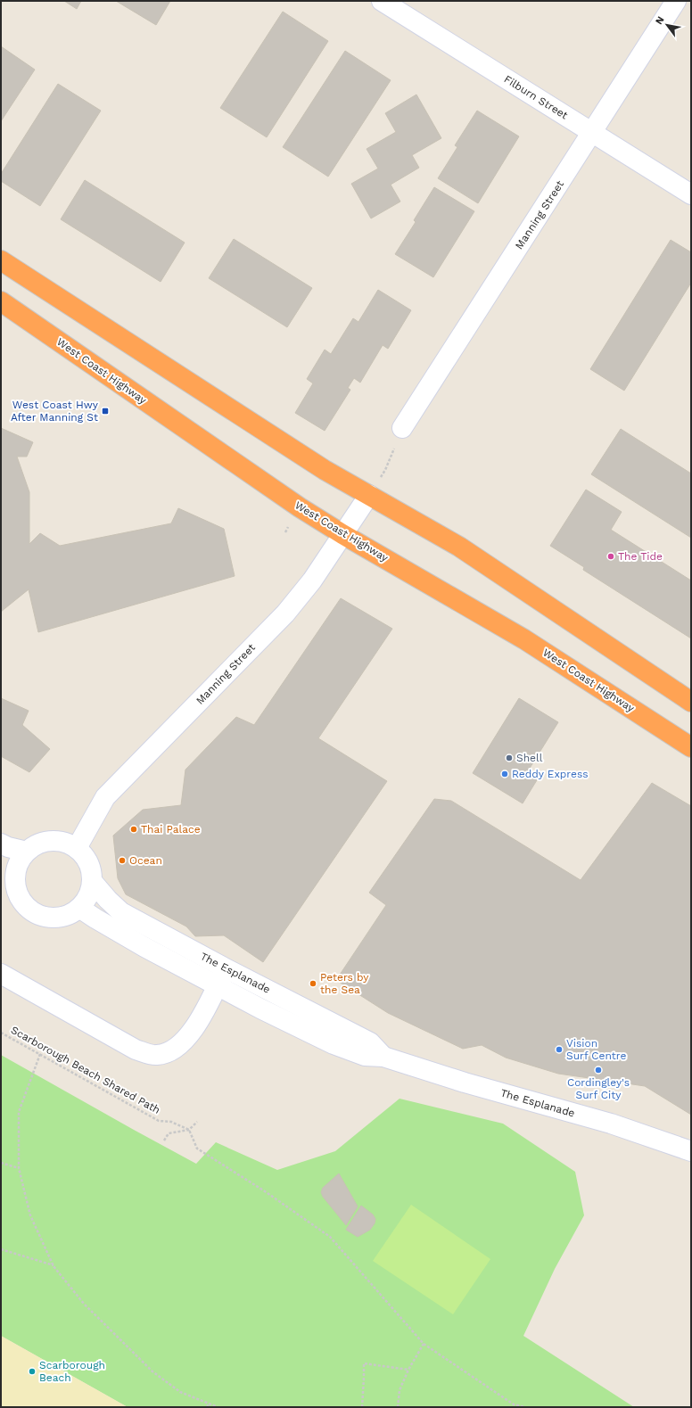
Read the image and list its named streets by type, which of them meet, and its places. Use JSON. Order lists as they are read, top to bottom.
{
  "streets": {
    "highway": ["West Coast Highway"],
    "street": ["Filburn Street", "Manning Street", "The Esplanade"],
    "path": ["Scarborough Beach Shared Path"]
  },
  "crossings": [
    ["Filburn Street", "Manning Street"],
    ["Manning Street", "West Coast Highway"],
    ["Manning Street", "The Esplanade"]
  ],
  "places": {
    "transit": ["West Coast Hwy After Manning St"],
    "other": [
      "The Tide",
      "Shell",
      "Reddy Express",
      "Thai Palace",
      "Ocean",
      "Peters by the Sea",
      "Vision Surf Centre",
      "Cordingley's Surf City",
      "Scarborough Beach"
    ]
  },
  "north": "top left"
}
